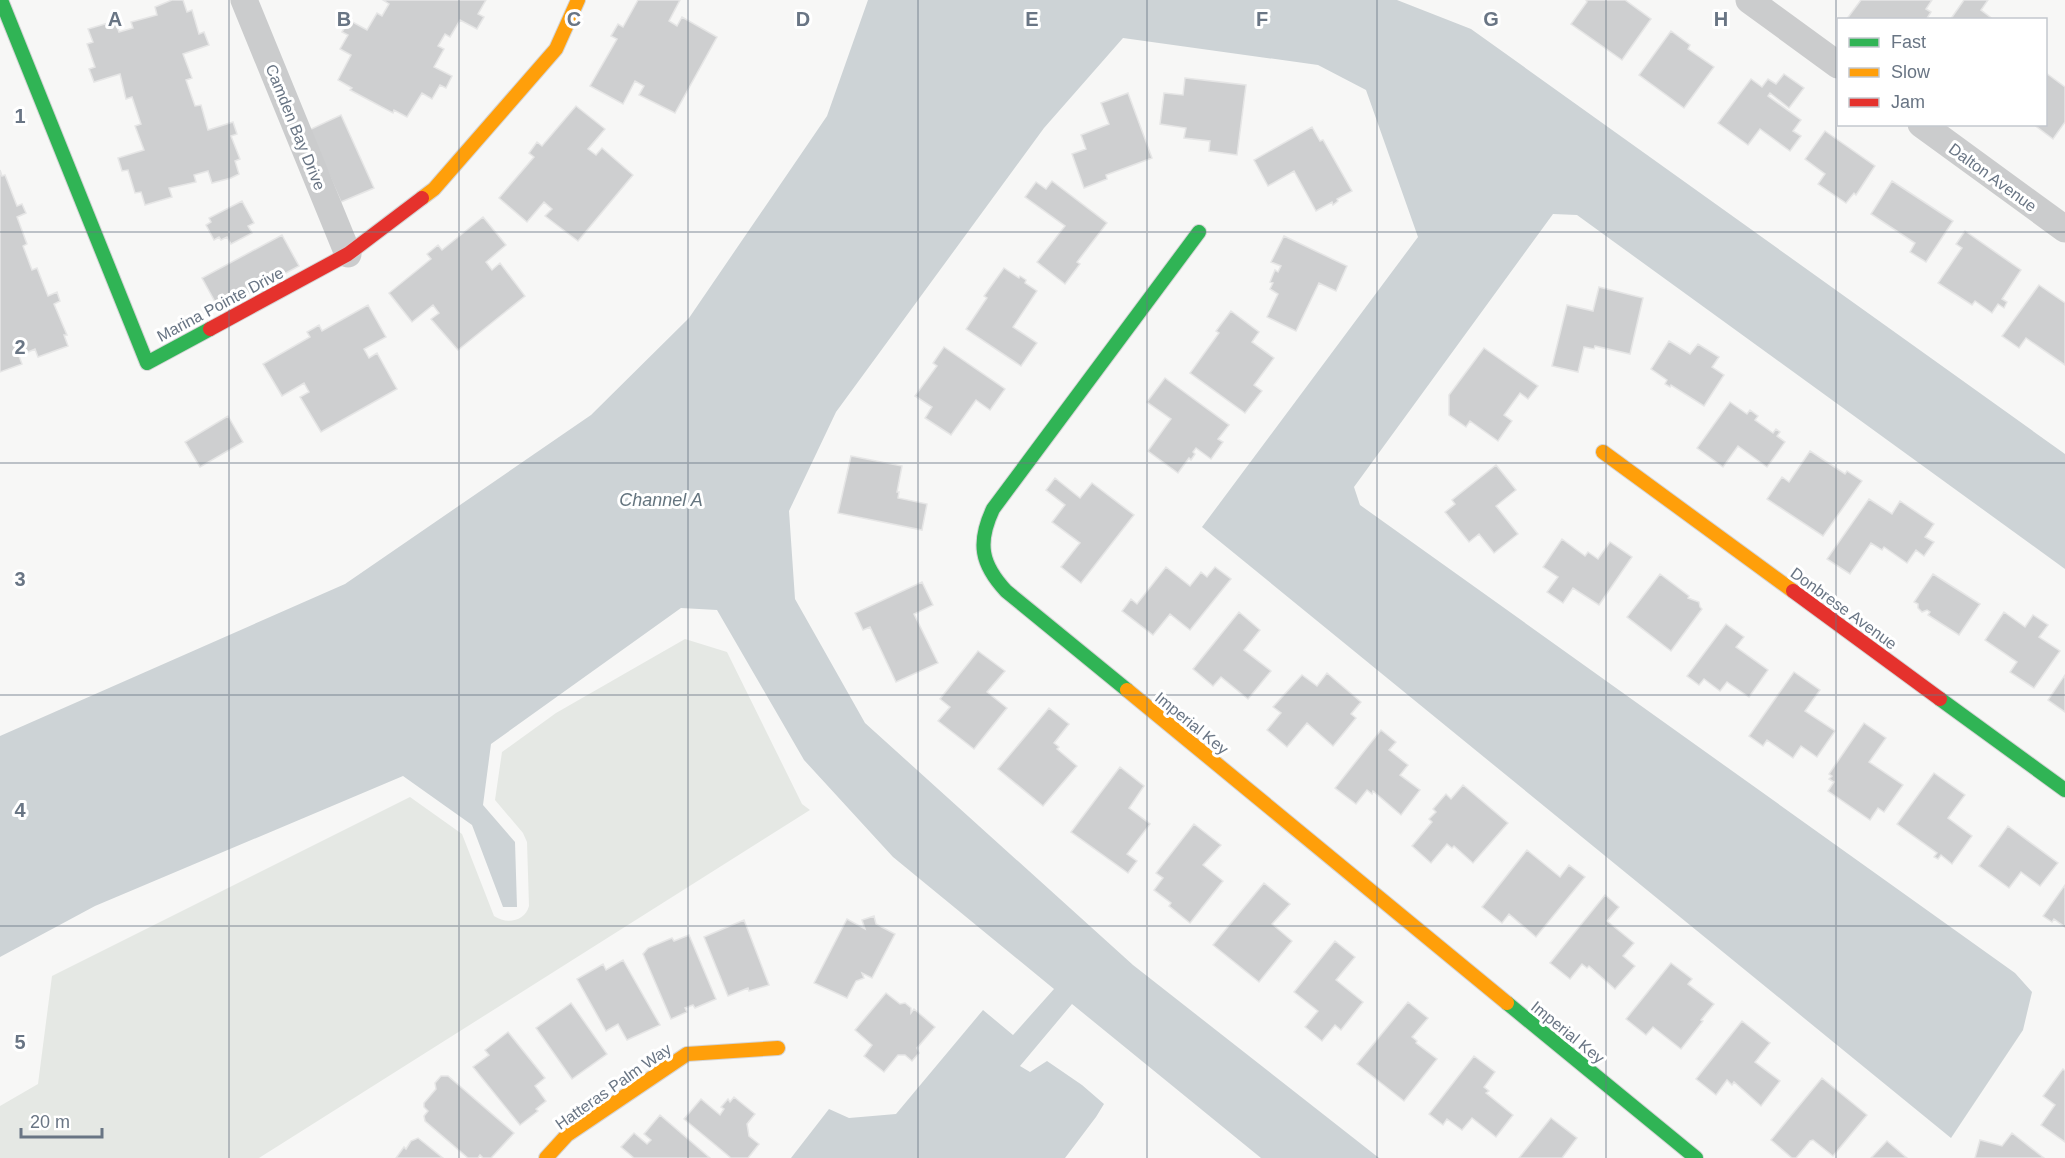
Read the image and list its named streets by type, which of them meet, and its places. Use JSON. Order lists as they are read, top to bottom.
{
  "streets": {
    "street": [
      "Camden Bay Drive",
      "Dalton Avenue",
      "Marina Pointe Drive",
      "Donbrese Avenue",
      "Imperial Key",
      "Hatteras Palm Way"
    ]
  },
  "crossings": [
    ["Camden Bay Drive", "Marina Pointe Drive"]
  ],
  "water": ["Channel A"],
  "legend": ["Fast", "Slow", "Jam"],
  "scale_bar": "20 m",
  "grid": {
    "columns": [
      "A",
      "B",
      "C",
      "D",
      "E",
      "F",
      "G",
      "H"
    ],
    "rows": [
      "1",
      "2",
      "3",
      "4",
      "5"
    ]
  }
}
